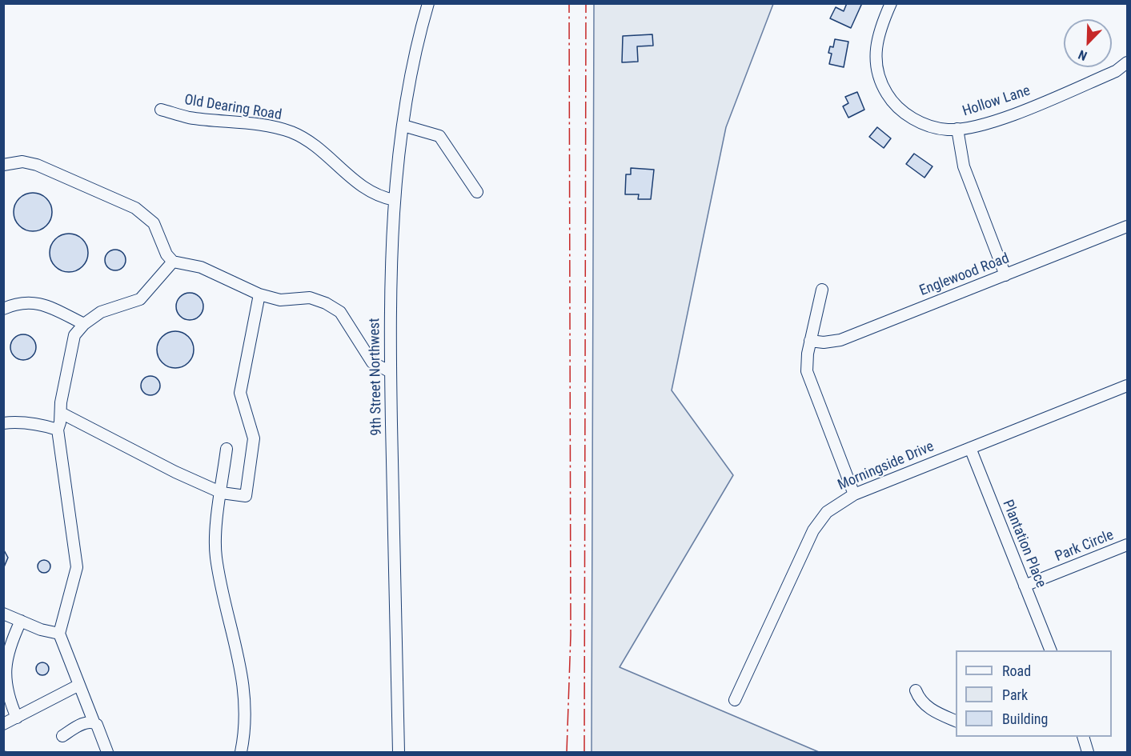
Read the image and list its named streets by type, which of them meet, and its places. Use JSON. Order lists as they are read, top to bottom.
{
  "streets": {
    "street": [
      "Hollow Lane",
      "Old Dearing Road",
      "Englewood Road",
      "9th Street Northwest",
      "Morningside Drive",
      "Plantation Place",
      "Park Circle"
    ]
  },
  "crossings": [
    ["Old Dearing Road", "9th Street Northwest"],
    ["Morningside Drive", "Plantation Place"],
    ["Plantation Place", "Park Circle"]
  ],
  "legend": ["Road", "Park", "Building"],
  "north": "bottom left"
}
